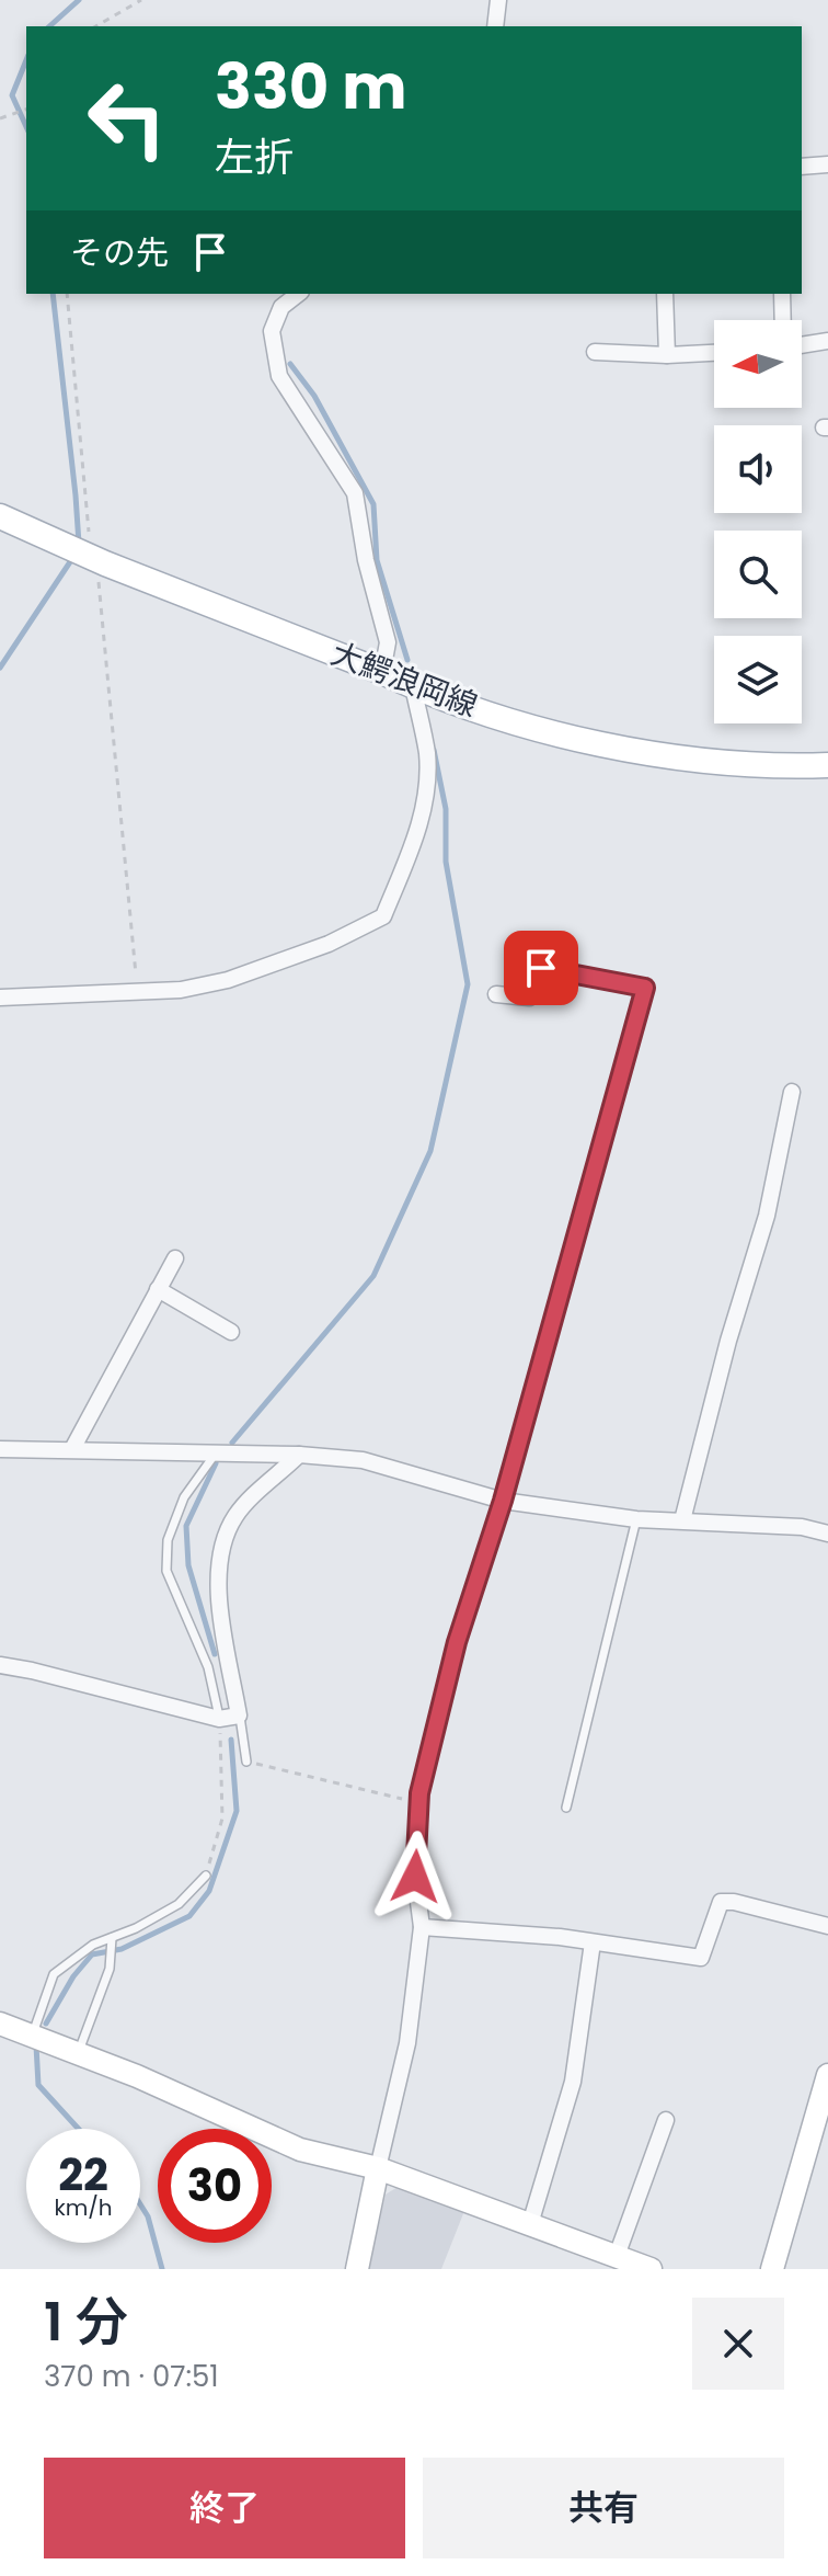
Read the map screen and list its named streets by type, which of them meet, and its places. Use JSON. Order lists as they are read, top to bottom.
{
  "streets": {
    "main road": ["大鰐浪岡線"]
  },
  "north": "left",
  "page": {
    "turn": ["330 m", "左折"],
    "then": "その先",
    "speed": "22 km/h",
    "limit": "30",
    "heading": ["1 分", "370 m · 07:51"],
    "buttons": ["終了", "共有"]
  }
}
